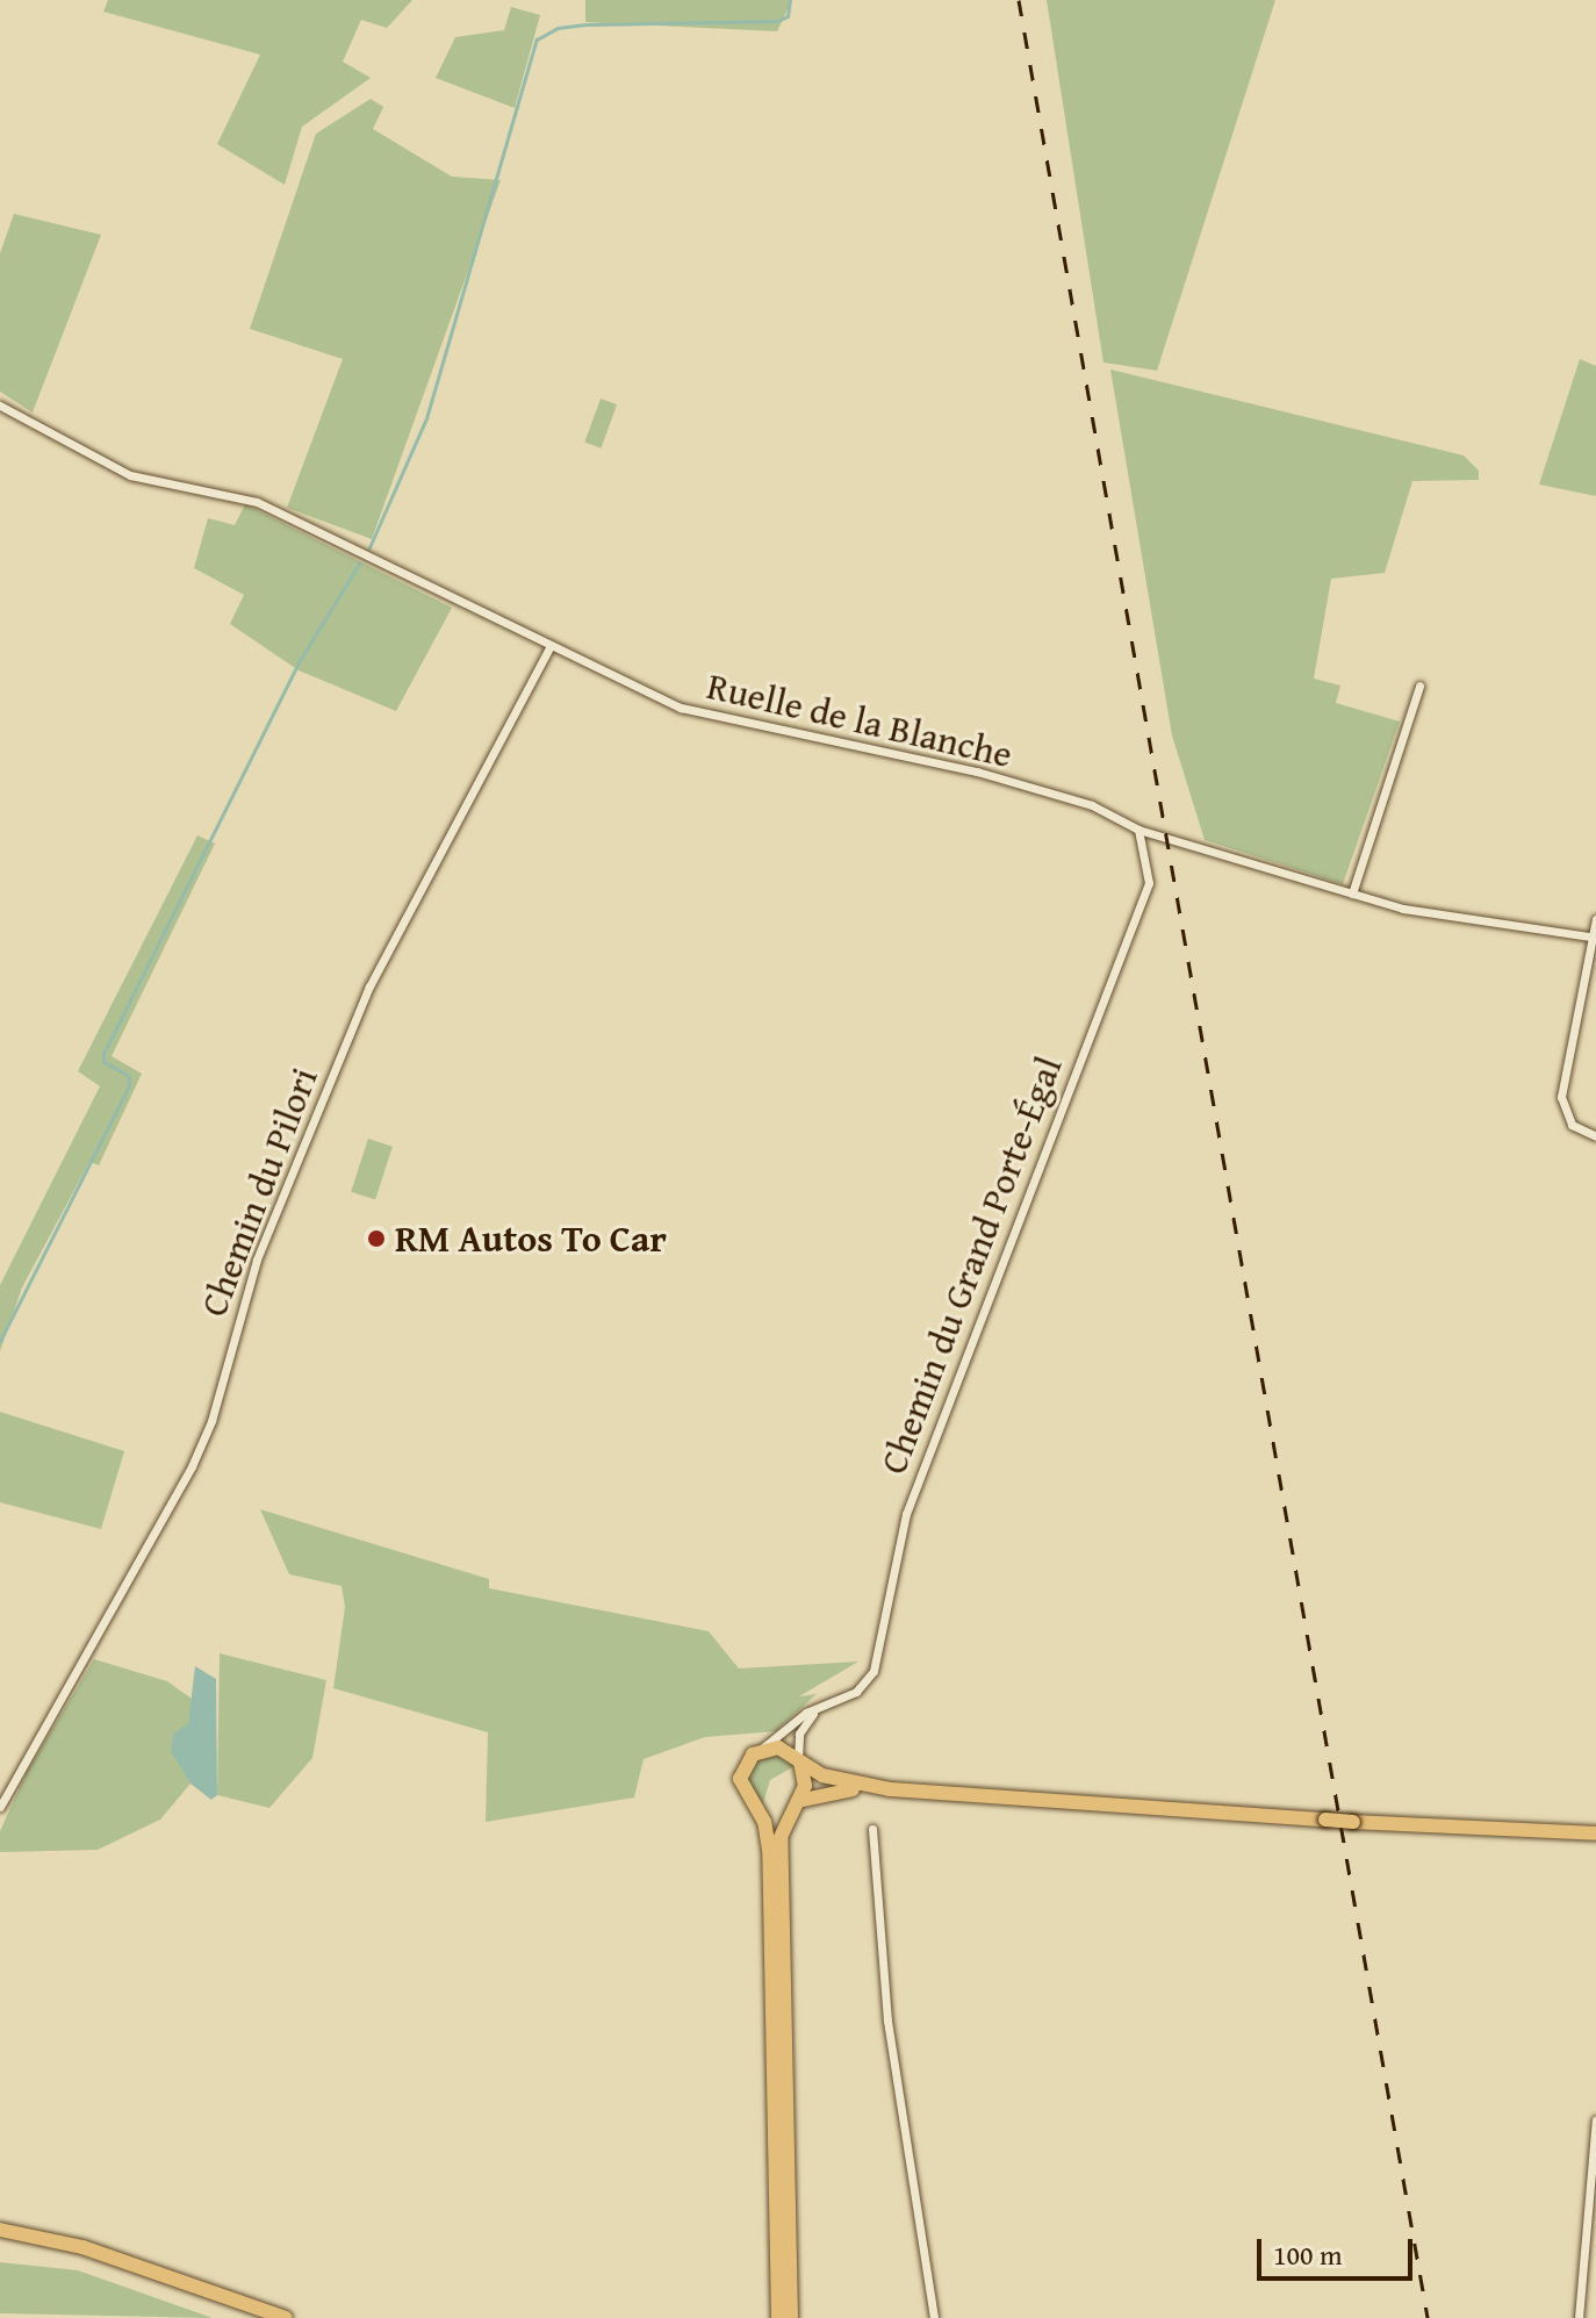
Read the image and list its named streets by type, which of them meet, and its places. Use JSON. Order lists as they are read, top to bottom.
{
  "streets": {
    "street": ["Ruelle de la Blanche", "Chemin du Pilori", "Chemin du Grand Porte-Égal"]
  },
  "crossings": [
    ["Ruelle de la Blanche", "Chemin du Pilori"],
    ["Ruelle de la Blanche", "Chemin du Grand Porte-Égal"]
  ],
  "places": ["RM Autos To Car"],
  "scale_bar": "100 m"
}
